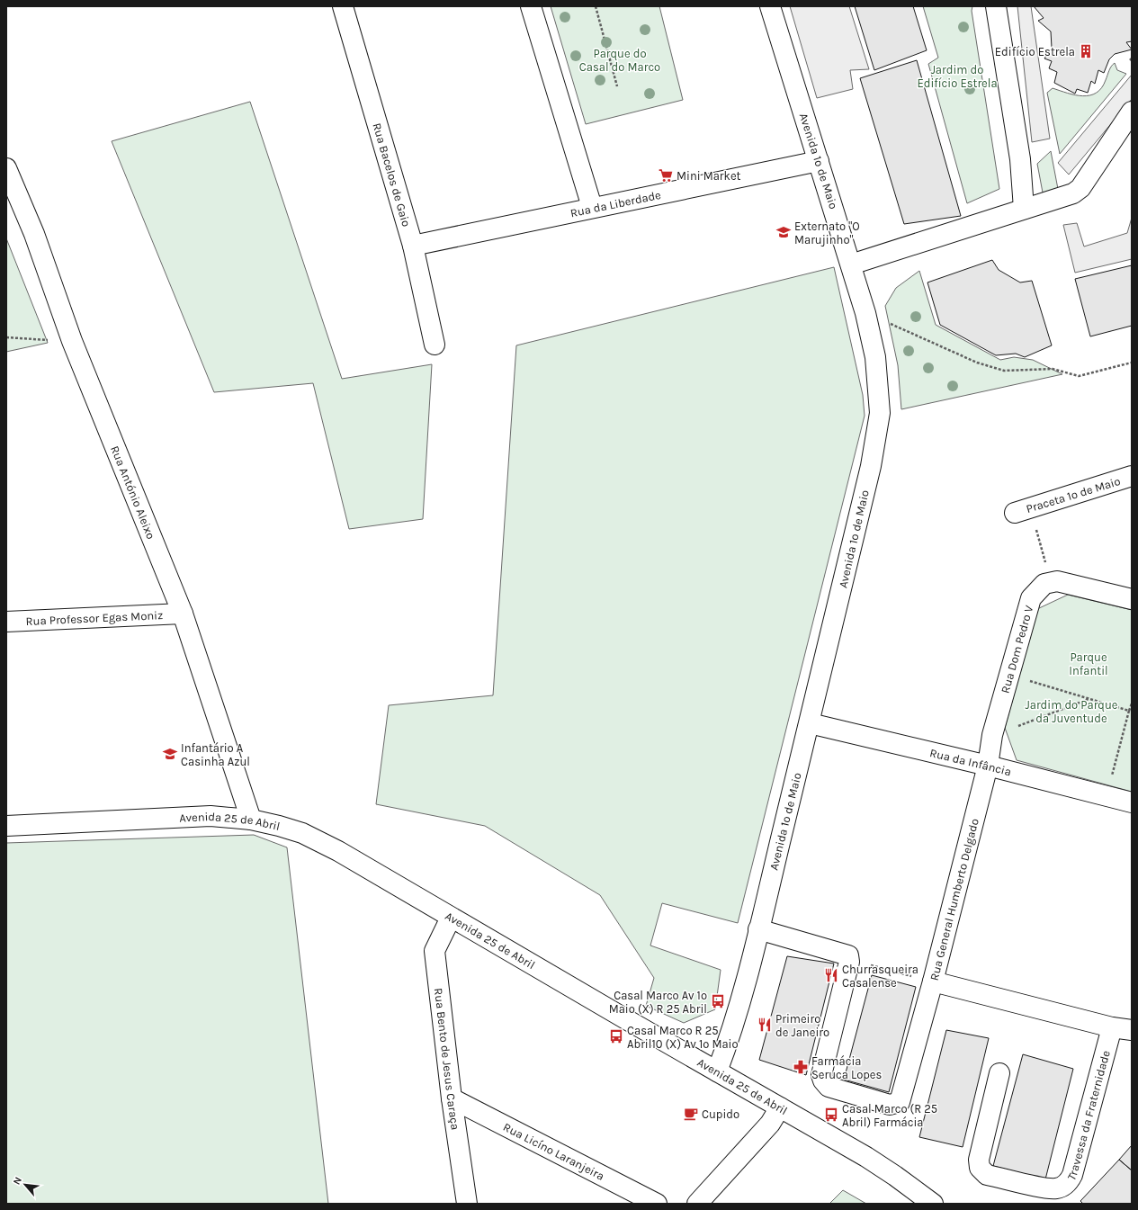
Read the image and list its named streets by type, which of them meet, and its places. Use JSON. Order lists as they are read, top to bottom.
{
  "streets": {
    "street": [
      "Avenida 1º de Maio",
      "Rua Bacelos de Gaio",
      "Rua da Liberdade",
      "Rua António Aleixo",
      "Praceta 1º de Maio",
      "Rua Professor Egas Moniz",
      "Rua Dom Pedro V",
      "Rua da Infância",
      "Avenida 25 de Abril",
      "Rua General Humberto Delgado",
      "Rua Bento de Jesus Caraça",
      "Travessa da Fraternidade",
      "Rua Licíno Laranjeira"
    ]
  },
  "crossings": [
    ["Avenida 1º de Maio", "Rua da Liberdade"],
    ["Avenida 1º de Maio", "Rua da Infância"],
    ["Avenida 1º de Maio", "Avenida 25 de Abril"],
    ["Rua Bacelos de Gaio", "Rua da Liberdade"],
    ["Rua António Aleixo", "Rua Professor Egas Moniz"],
    ["Rua António Aleixo", "Avenida 25 de Abril"],
    ["Rua Dom Pedro V", "Rua da Infância"],
    ["Rua Dom Pedro V", "Rua General Humberto Delgado"],
    ["Rua da Infância", "Rua General Humberto Delgado"],
    ["Avenida 25 de Abril", "Rua Bento de Jesus Caraça"],
    ["Rua General Humberto Delgado", "Travessa da Fraternidade"],
    ["Rua Bento de Jesus Caraça", "Rua Licíno Laranjeira"]
  ],
  "parks": [
    "Parque do Casal do Marco",
    "Jardim do Edifício Estrela",
    "Parque Infantil",
    "Jardim do Parque da Juventude"
  ],
  "places": {
    "building": ["Edifício Estrela"],
    "supermarket": ["Mini Market"],
    "school or university": ["Externato \"O Marujinho\"", "Infantário A Casinha Azul"],
    "restaurant": ["Churrasqueira Casalense", "Primeiro de Janeiro"],
    "bus stop": ["Casal Marco Av 1º Maio (X) R 25 Abril", "Casal Marco R 25 Abril10 (X) Av 1º Maio", "Casal Marco (R 25 Abril) Farmácia"],
    "pharmacy": ["Farmácia Seruca Lopes"],
    "cafe": ["Cupido"]
  },
  "north": "top left"
}
